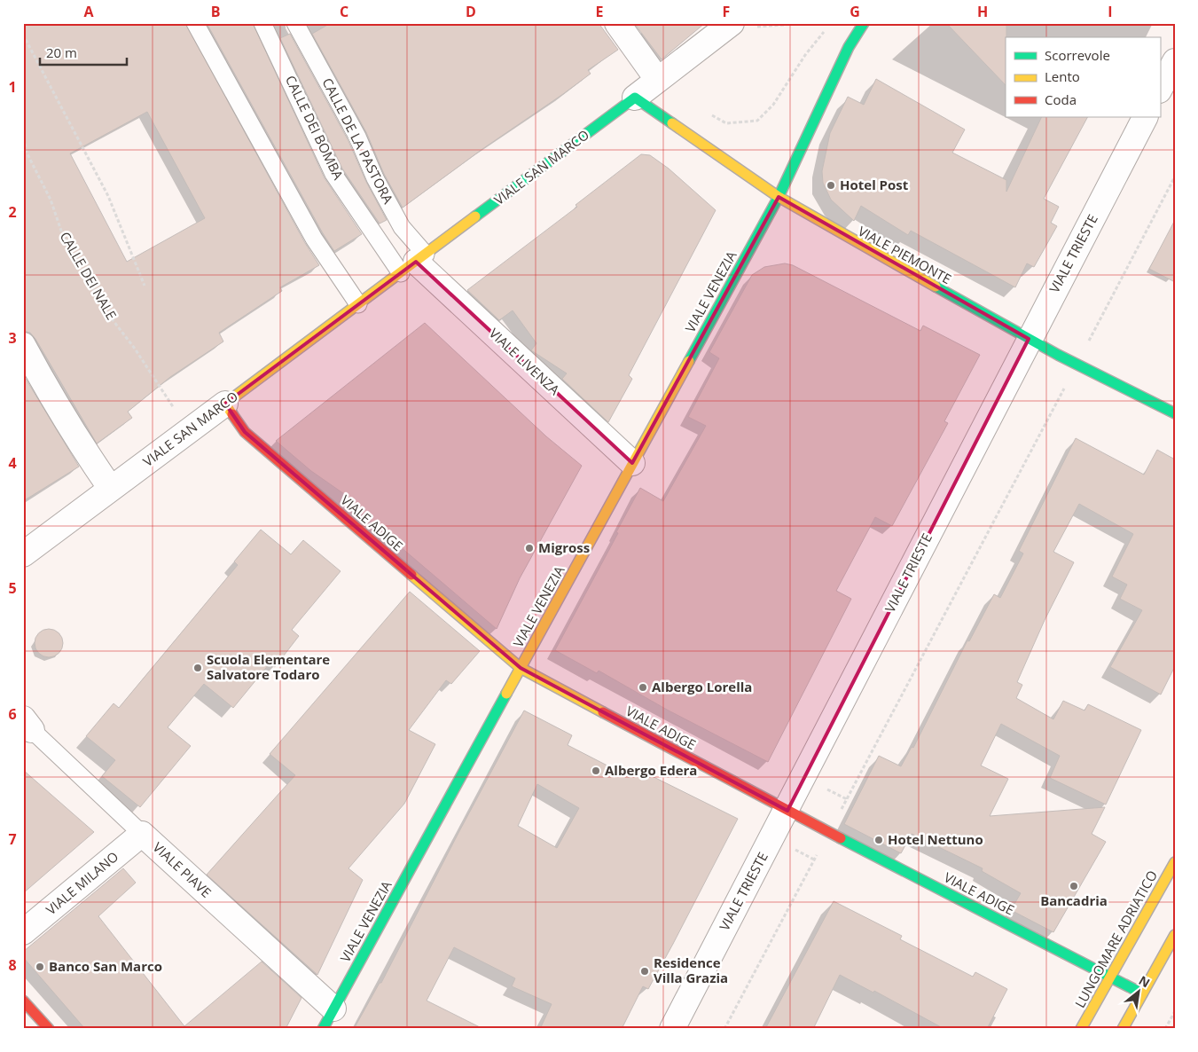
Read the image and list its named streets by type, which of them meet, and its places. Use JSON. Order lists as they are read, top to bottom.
{
  "streets": {
    "street": [
      "VIALE SAN MARCO",
      "VIALE TRIESTE",
      "VIALE PIEMONTE",
      "VIALE VENEZIA",
      "VIALE LIVENZA",
      "VIALE ADIGE",
      "VIALE PIAVE",
      "VIALE MILANO",
      "LUNGOMARE ADRIATICO"
    ],
    "lane": ["CALLE DEI BOMBA", "CALLE DE LA PASTORA"],
    "path": ["CALLE DEI NALE"]
  },
  "crossings": [
    ["CALLE DEI BOMBA", "CALLE DE LA PASTORA"],
    ["CALLE DEI BOMBA", "VIALE SAN MARCO"],
    ["CALLE DEI BOMBA", "VIALE LIVENZA"],
    ["CALLE DE LA PASTORA", "VIALE SAN MARCO"],
    ["CALLE DE LA PASTORA", "VIALE LIVENZA"],
    ["VIALE SAN MARCO", "VIALE PIEMONTE"],
    ["VIALE SAN MARCO", "CALLE DEI NALE"],
    ["VIALE SAN MARCO", "VIALE LIVENZA"],
    ["VIALE SAN MARCO", "VIALE ADIGE"],
    ["VIALE TRIESTE", "VIALE PIEMONTE"],
    ["VIALE TRIESTE", "VIALE ADIGE"],
    ["VIALE PIEMONTE", "VIALE VENEZIA"],
    ["VIALE VENEZIA", "VIALE LIVENZA"],
    ["VIALE VENEZIA", "VIALE ADIGE"],
    ["VIALE VENEZIA", "VIALE PIAVE"],
    ["VIALE ADIGE", "LUNGOMARE ADRIATICO"],
    ["VIALE PIAVE", "VIALE MILANO"]
  ],
  "places": [
    "Hotel Post",
    "Migross",
    "Scuola Elementare Salvatore Todaro",
    "Albergo Lorella",
    "Albergo Edera",
    "Hotel Nettuno",
    "Bancadria",
    "Banco San Marco",
    "Residence Villa Grazia"
  ],
  "legend": ["Scorrevole", "Lento", "Coda"],
  "scale_bar": "20 m",
  "north": "top right",
  "grid": {
    "columns": [
      "A",
      "B",
      "C",
      "D",
      "E",
      "F",
      "G",
      "H",
      "I"
    ],
    "rows": [
      "1",
      "2",
      "3",
      "4",
      "5",
      "6",
      "7",
      "8"
    ]
  }
}
